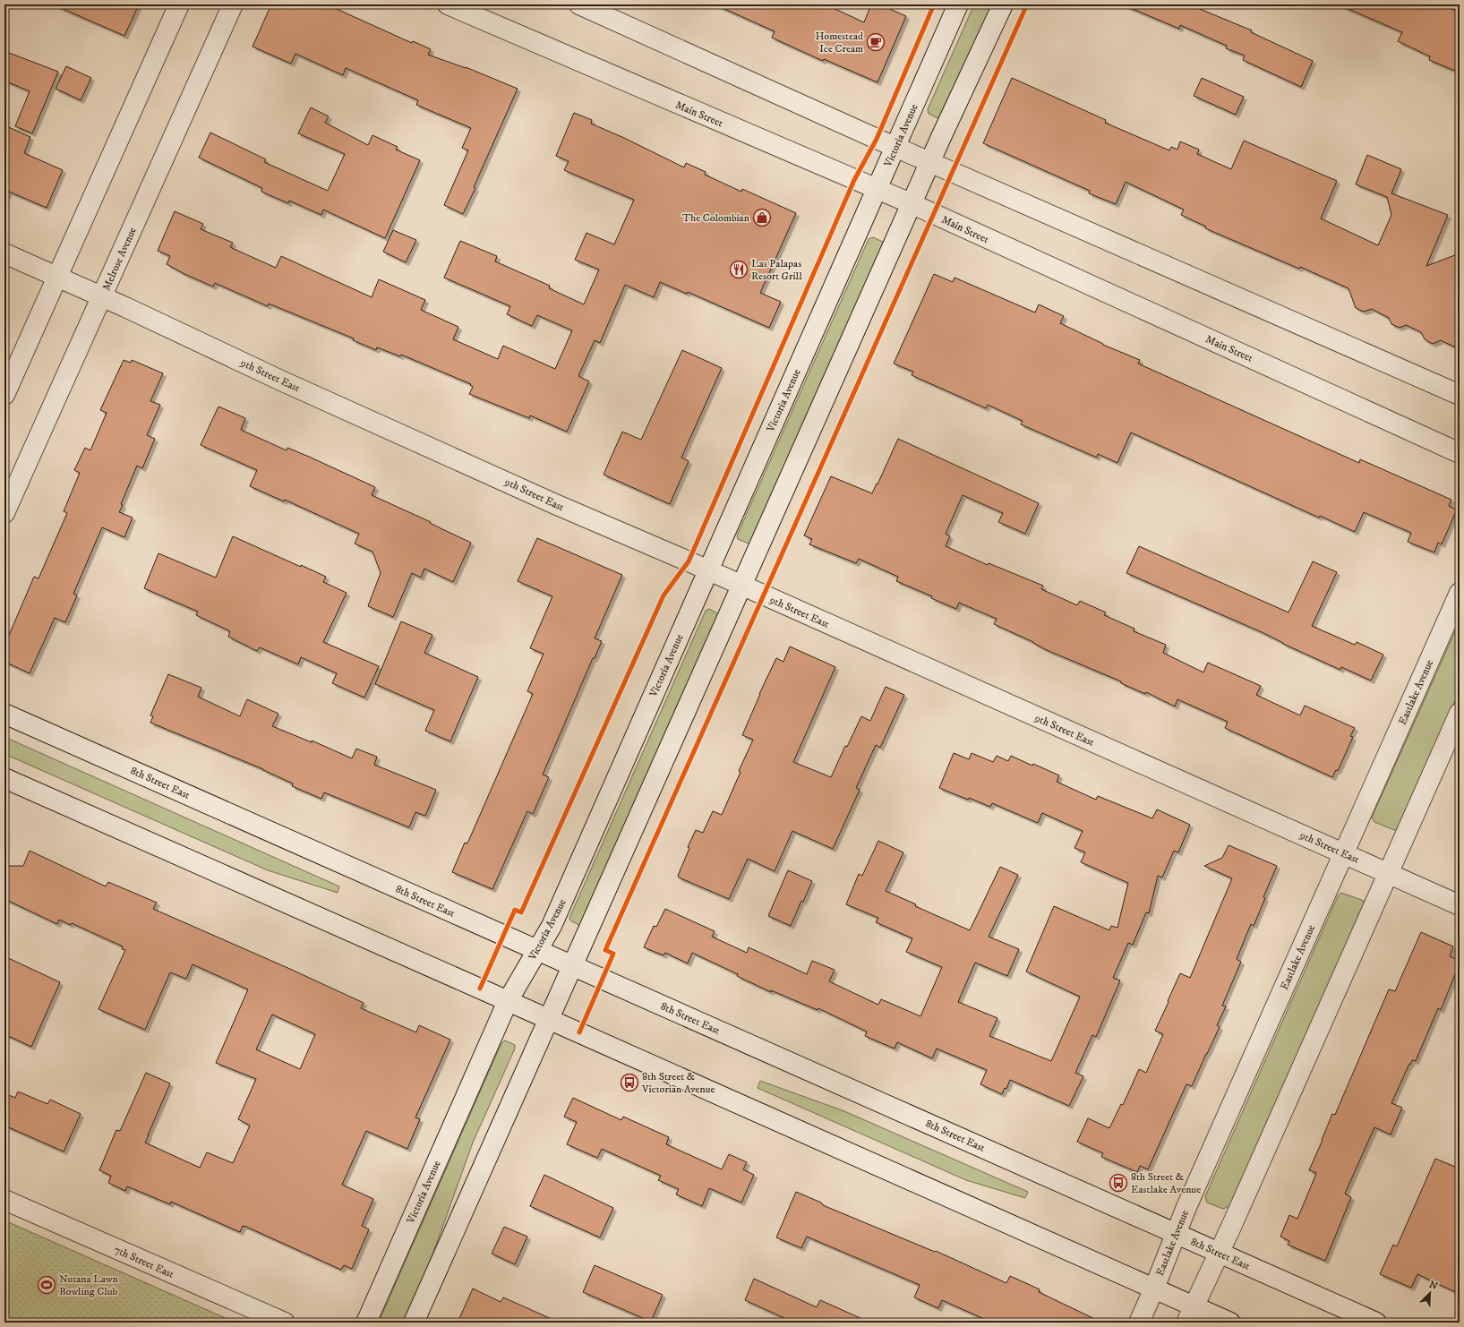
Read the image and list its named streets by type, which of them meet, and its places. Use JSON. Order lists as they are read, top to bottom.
{
  "streets": {
    "street": [
      "Main Street",
      "Victoria Avenue",
      "Melrose Avenue",
      "9th Street East",
      "Eastlake Avenue",
      "8th Street East",
      "7th Street East"
    ]
  },
  "crossings": [
    ["Main Street", "Victoria Avenue"],
    ["Victoria Avenue", "9th Street East"],
    ["Victoria Avenue", "8th Street East"],
    ["Melrose Avenue", "9th Street East"],
    ["9th Street East", "Eastlake Avenue"],
    ["Eastlake Avenue", "8th Street East"]
  ],
  "places": {
    "cafe": ["Homestead Ice Cream"],
    "shop": ["The Colombian"],
    "restaurant": ["Las Palapas Resort Grill"],
    "bus stop": ["8th Street & Victorian Avenue", "8th Street & Eastlake Avenue"],
    "sports": ["Nutana Lawn Bowling Club"]
  },
  "north": "top right"
}
